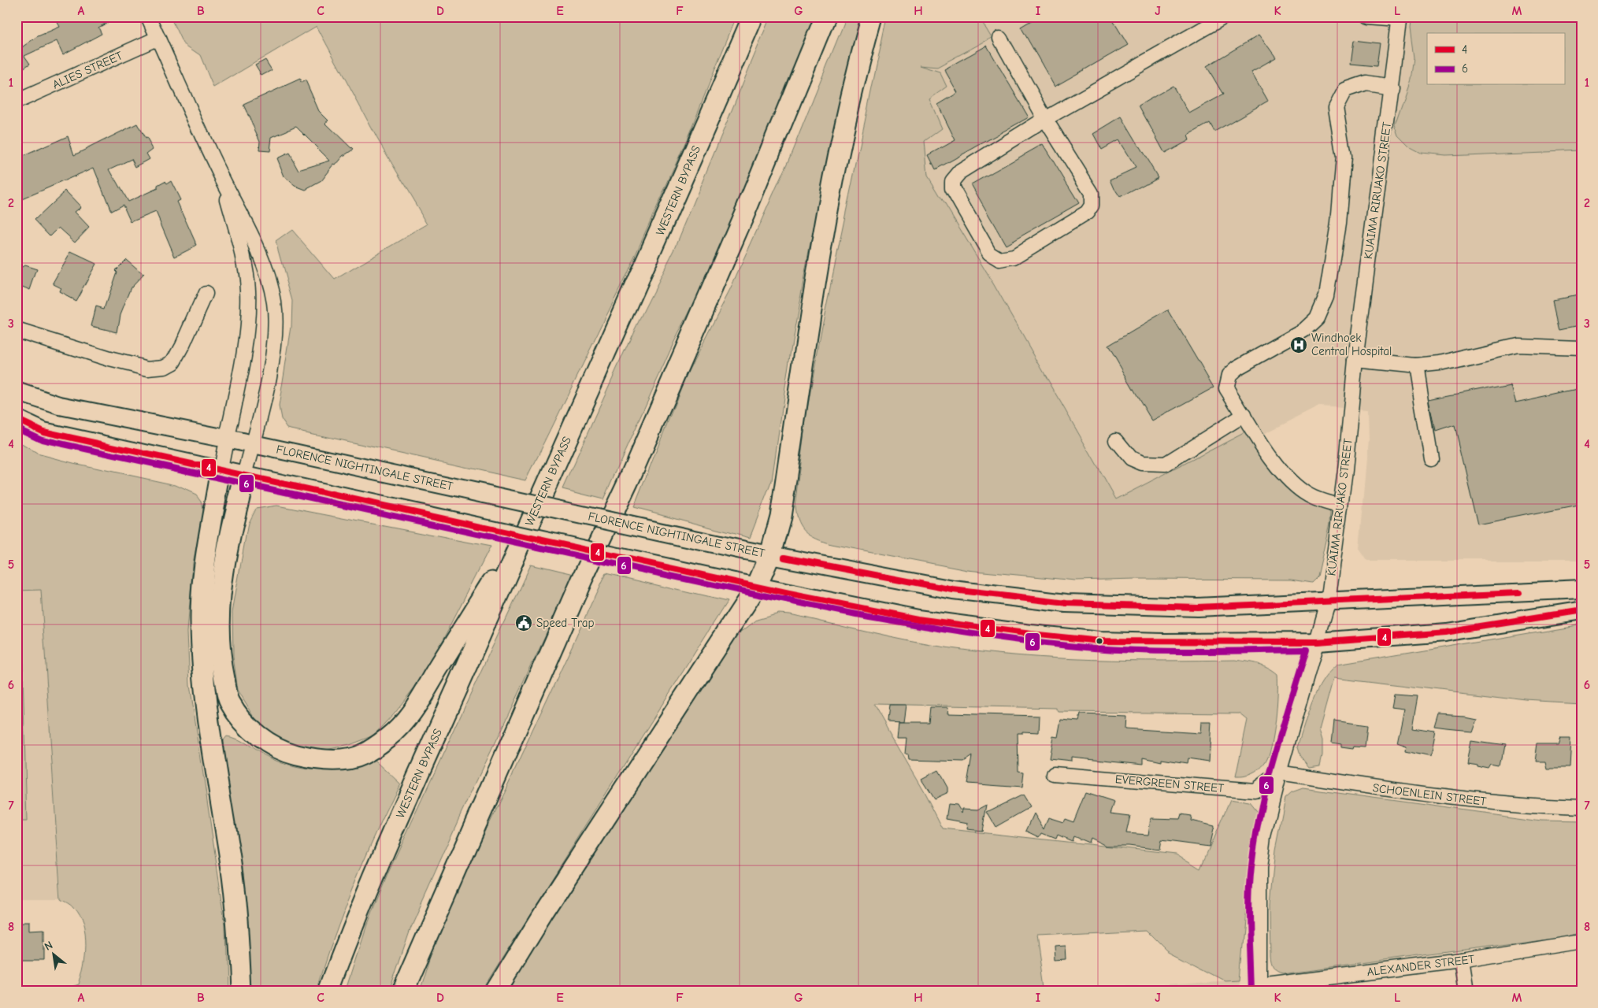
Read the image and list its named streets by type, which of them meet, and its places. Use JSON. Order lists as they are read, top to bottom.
{
  "streets": {
    "highway": ["WESTERN BYPASS"],
    "main road": ["FLORENCE NIGHTINGALE STREET"],
    "street": [
      "ALIES STREET",
      "KUAIMA RIRUAKO STREET",
      "EVERGREEN STREET",
      "SCHOENLEIN STREET",
      "ALEXANDER STREET"
    ]
  },
  "crossings": [
    ["KUAIMA RIRUAKO STREET", "FLORENCE NIGHTINGALE STREET"],
    ["KUAIMA RIRUAKO STREET", "EVERGREEN STREET"],
    ["KUAIMA RIRUAKO STREET", "SCHOENLEIN STREET"],
    ["KUAIMA RIRUAKO STREET", "ALEXANDER STREET"],
    ["EVERGREEN STREET", "SCHOENLEIN STREET"]
  ],
  "places": {
    "hospital": ["Windhoek Central Hospital"],
    "public building": ["Speed Trap"]
  },
  "lines": ["transit line 4", "transit line 6"],
  "legend": ["4", "6"],
  "north": "top left",
  "grid": {
    "columns": [
      "A",
      "B",
      "C",
      "D",
      "E",
      "F",
      "G",
      "H",
      "I",
      "J",
      "K",
      "L",
      "M"
    ],
    "rows": [
      "1",
      "2",
      "3",
      "4",
      "5",
      "6",
      "7",
      "8"
    ]
  }
}
